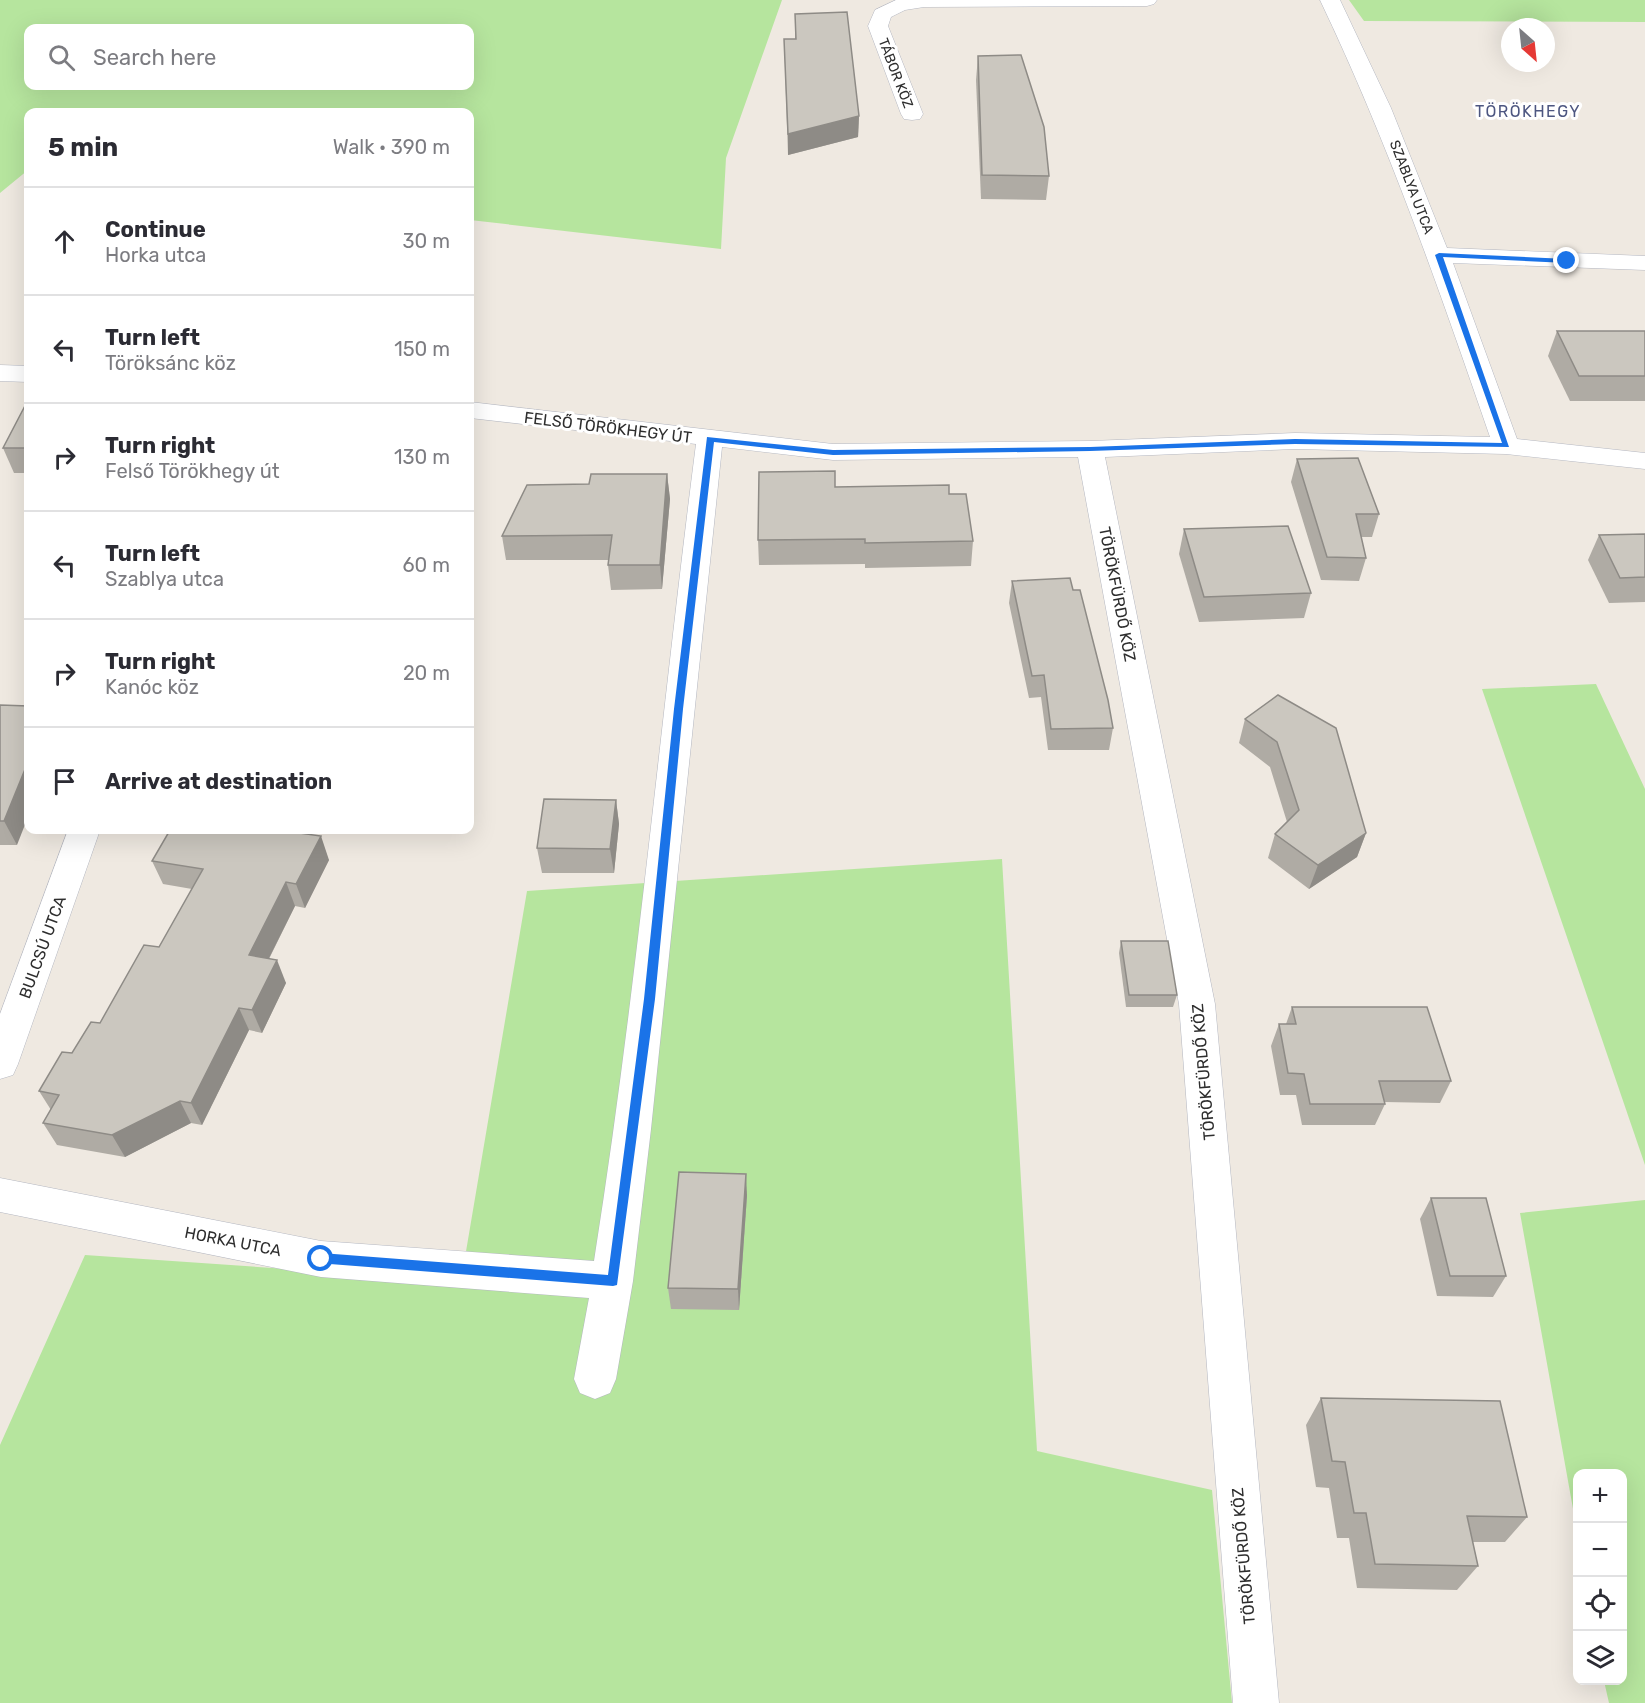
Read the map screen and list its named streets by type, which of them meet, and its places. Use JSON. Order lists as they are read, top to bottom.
{
  "streets": {
    "street": [
      "TÁBOR KÖZ",
      "SZABLYA UTCA",
      "FELSŐ TÖRÖKHEGY ÚT",
      "TÖRÖKFÜRDŐ KÖZ",
      "BULCSÚ UTCA",
      "HORKA UTCA"
    ]
  },
  "crossings": [
    ["SZABLYA UTCA", "FELSŐ TÖRÖKHEGY ÚT"],
    ["FELSŐ TÖRÖKHEGY ÚT", "TÖRÖKFÜRDŐ KÖZ"]
  ],
  "districts": ["TÖRÖKHEGY"],
  "north": "bottom right",
  "page": {
    "search": "Search here",
    "heading": ["5 min", "Walk · 390 m"],
    "list": [
      ["Continue", "Horka utca", "30 m"],
      ["Turn left", "Töröksánc köz", "150 m"],
      ["Turn right", "Felső Törökhegy út", "130 m"],
      ["Turn left", "Szablya utca", "60 m"],
      ["Turn right", "Kanóc köz", "20 m"],
      "Arrive at destination"
    ],
    "map_buttons": ["+", "−"]
  }
}
